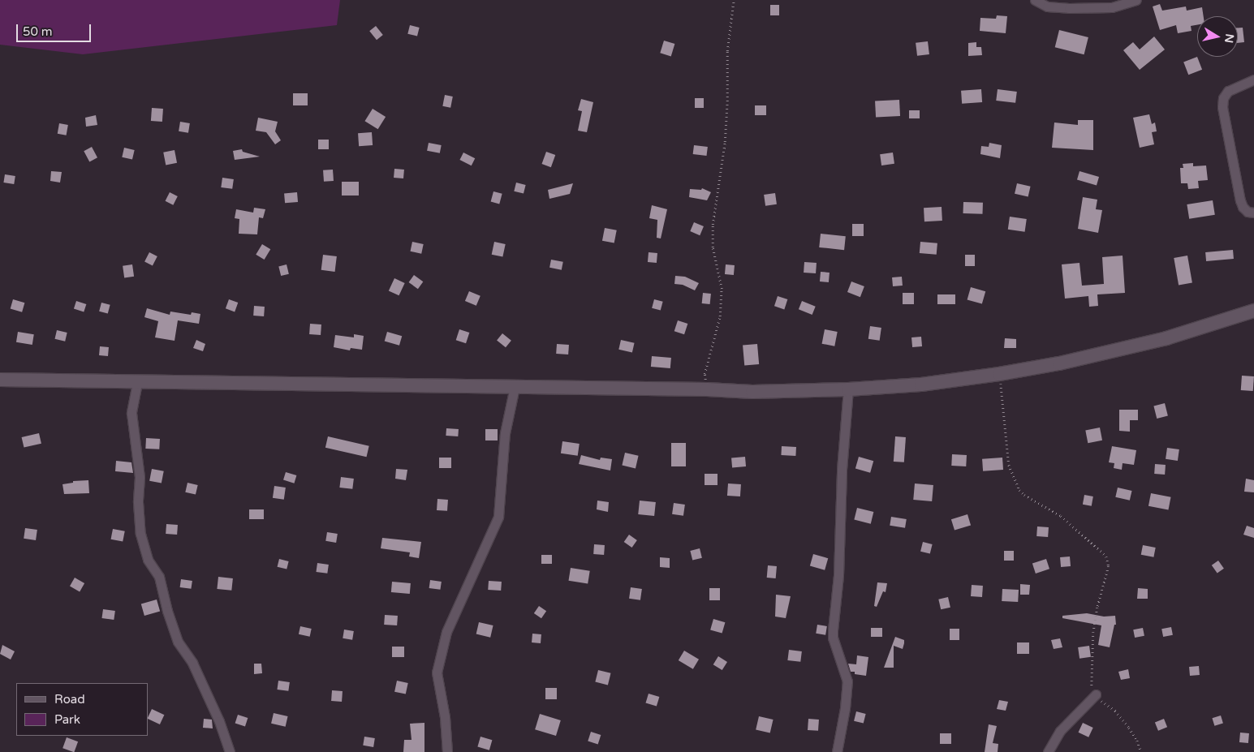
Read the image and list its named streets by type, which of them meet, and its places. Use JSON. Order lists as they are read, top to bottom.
{
  "legend": ["Road", "Park"],
  "scale_bar": "50 m",
  "north": "right"
}
